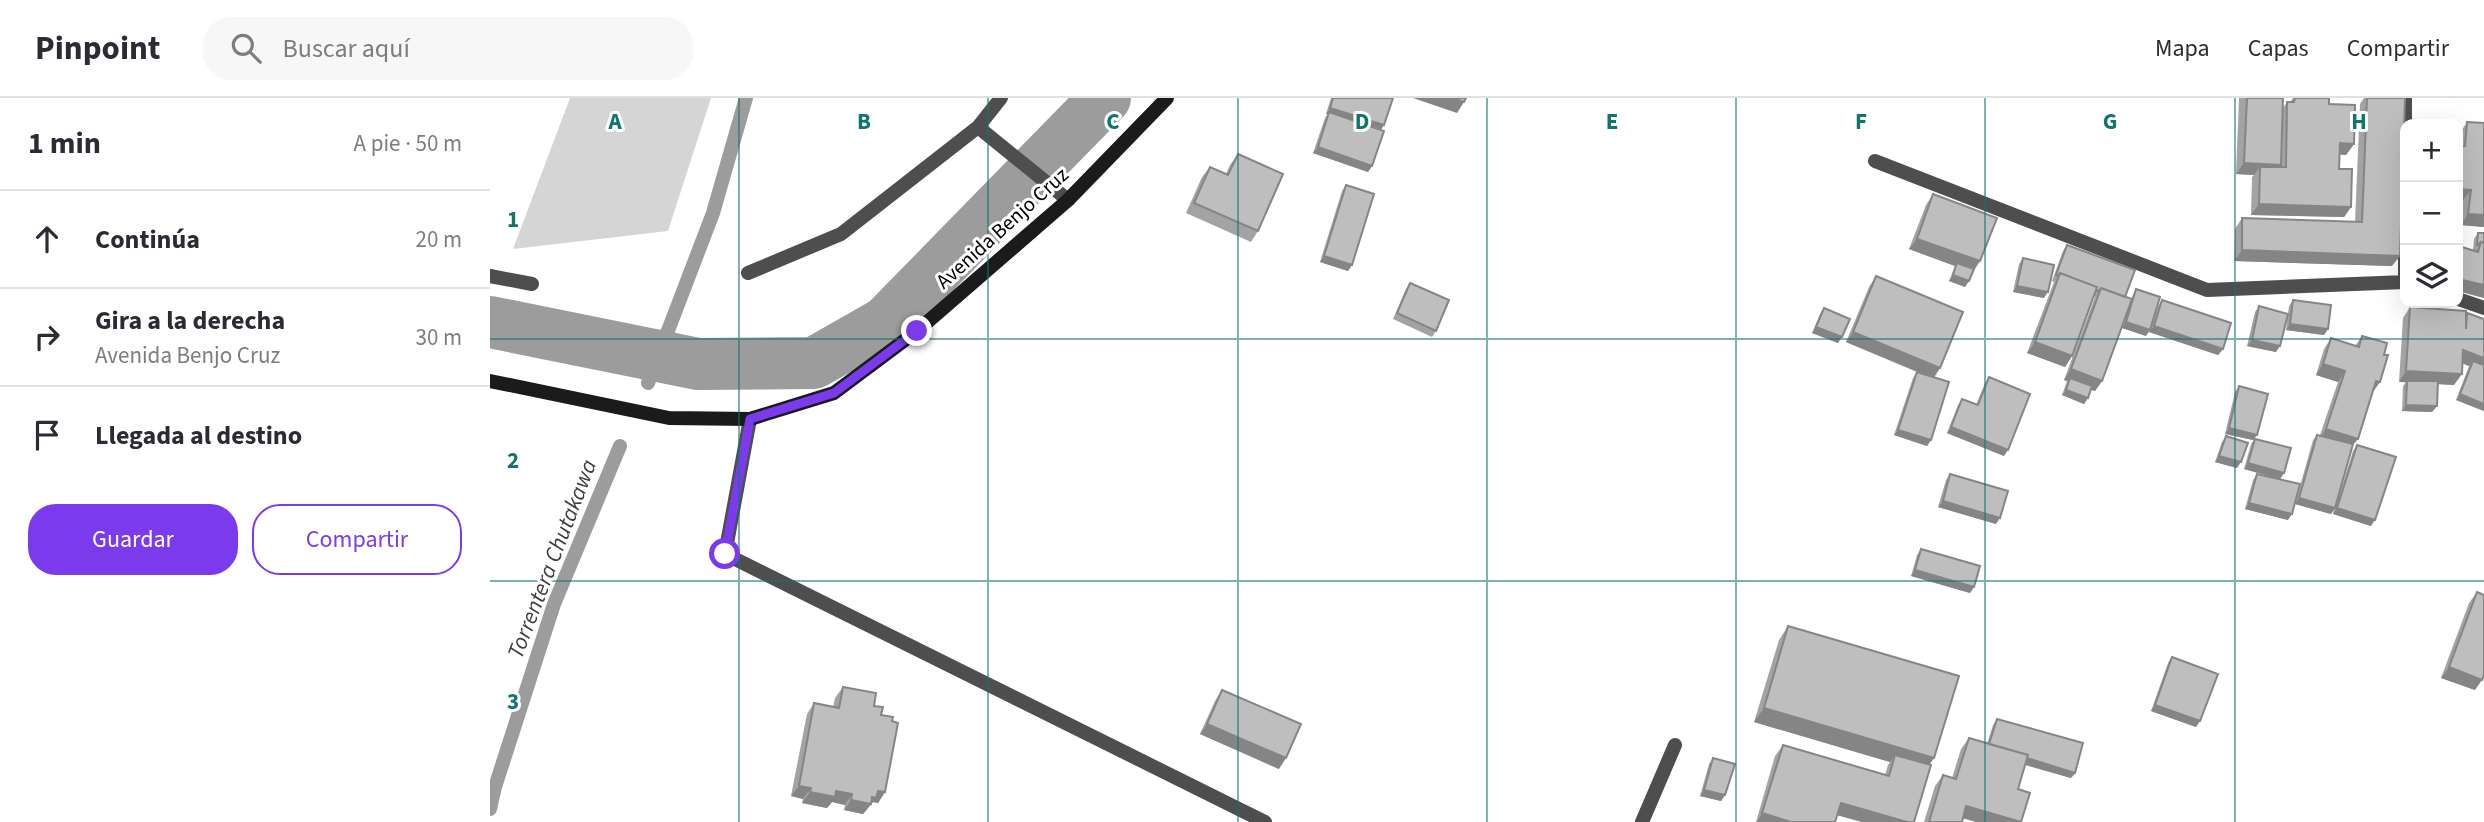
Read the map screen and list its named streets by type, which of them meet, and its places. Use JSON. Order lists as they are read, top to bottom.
{
  "streets": {
    "street": ["Avenida Benjo Cruz"]
  },
  "water": ["Torrentera Chutakawa"],
  "page": {
    "header": "Pinpoint",
    "search": "Buscar aquí",
    "nav": ["Mapa", "Capas", "Compartir"],
    "heading": ["1 min", "A pie · 50 m"],
    "map_buttons": ["+", "−"],
    "list": [
      ["Continúa", "20 m"],
      ["Gira a la derecha", "Avenida Benjo Cruz", "30 m"],
      "Llegada al destino"
    ],
    "buttons": ["Guardar", "Compartir"]
  },
  "grid": {
    "columns": [
      "A",
      "B",
      "C",
      "D",
      "E",
      "F",
      "G",
      "H"
    ],
    "rows": ["1", "2", "3"]
  }
}
